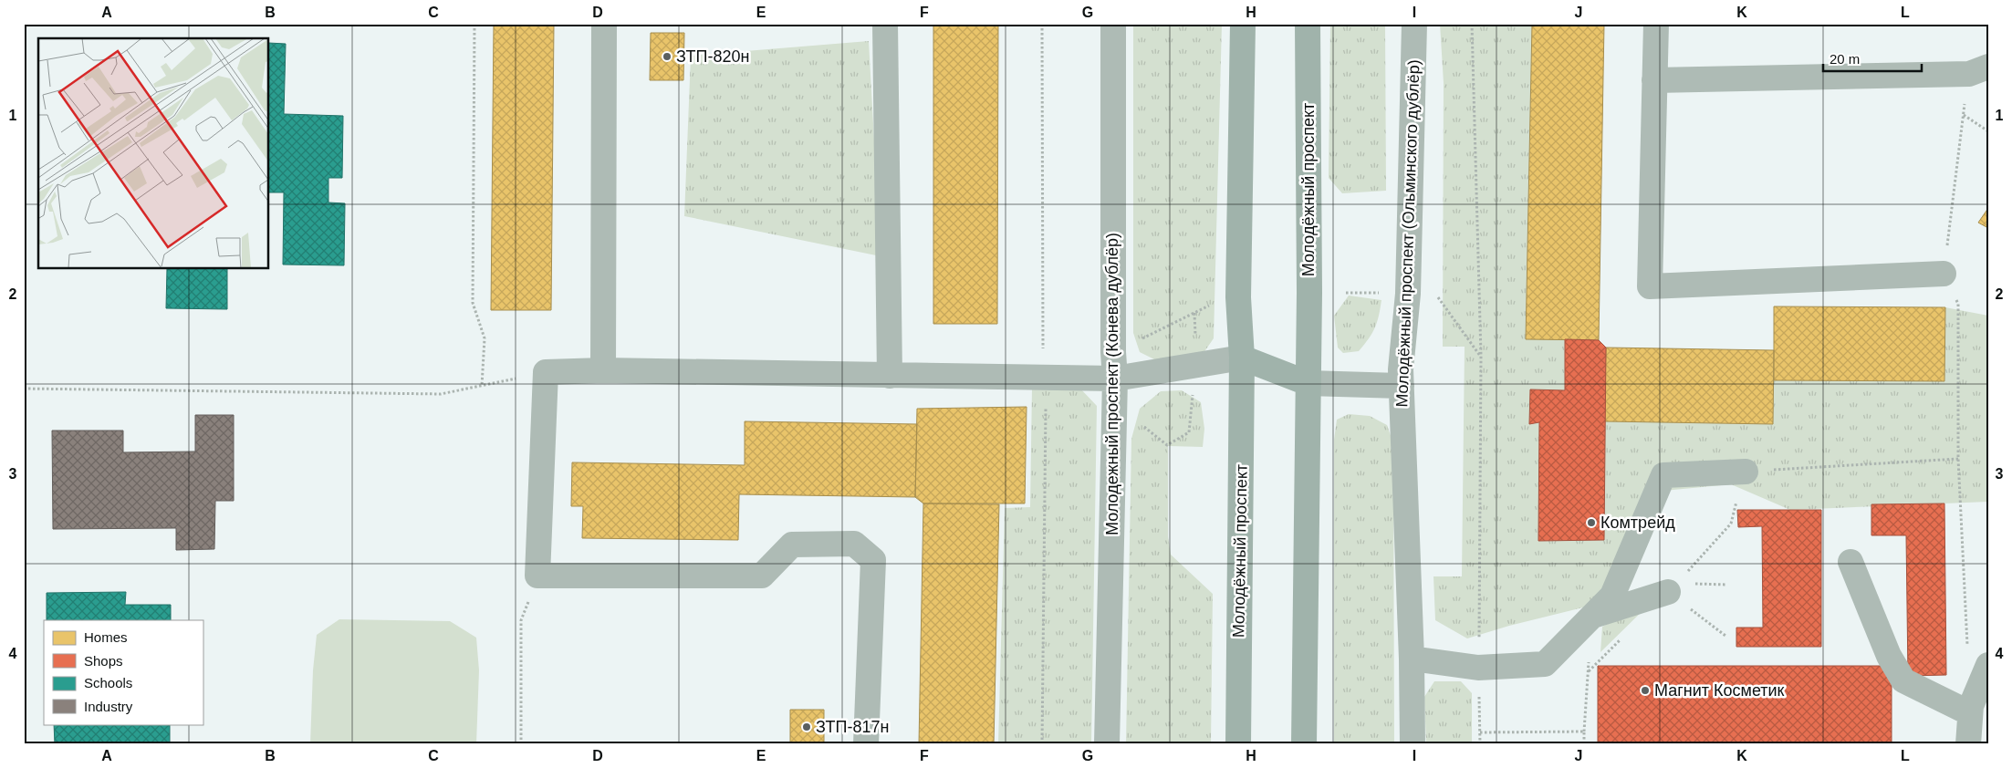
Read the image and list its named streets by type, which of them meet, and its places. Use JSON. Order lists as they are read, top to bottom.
{
  "streets": {
    "main road": ["Молодёжный проспект"],
    "street": ["Молодёжный проспект (Ольминского дублёр)", "Молодежный проспект (Конева дублёр)"]
  },
  "places": [
    "ЗТП-820н",
    "Комтрейд",
    "Магнит Косметик",
    "ЗТП-817н"
  ],
  "legend": [
    "Homes",
    "Shops",
    "Schools",
    "Industry"
  ],
  "scale_bar": "20 m",
  "grid": {
    "columns": [
      "A",
      "B",
      "C",
      "D",
      "E",
      "F",
      "G",
      "H",
      "I",
      "J",
      "K",
      "L"
    ],
    "rows": [
      "1",
      "2",
      "3",
      "4"
    ]
  }
}
